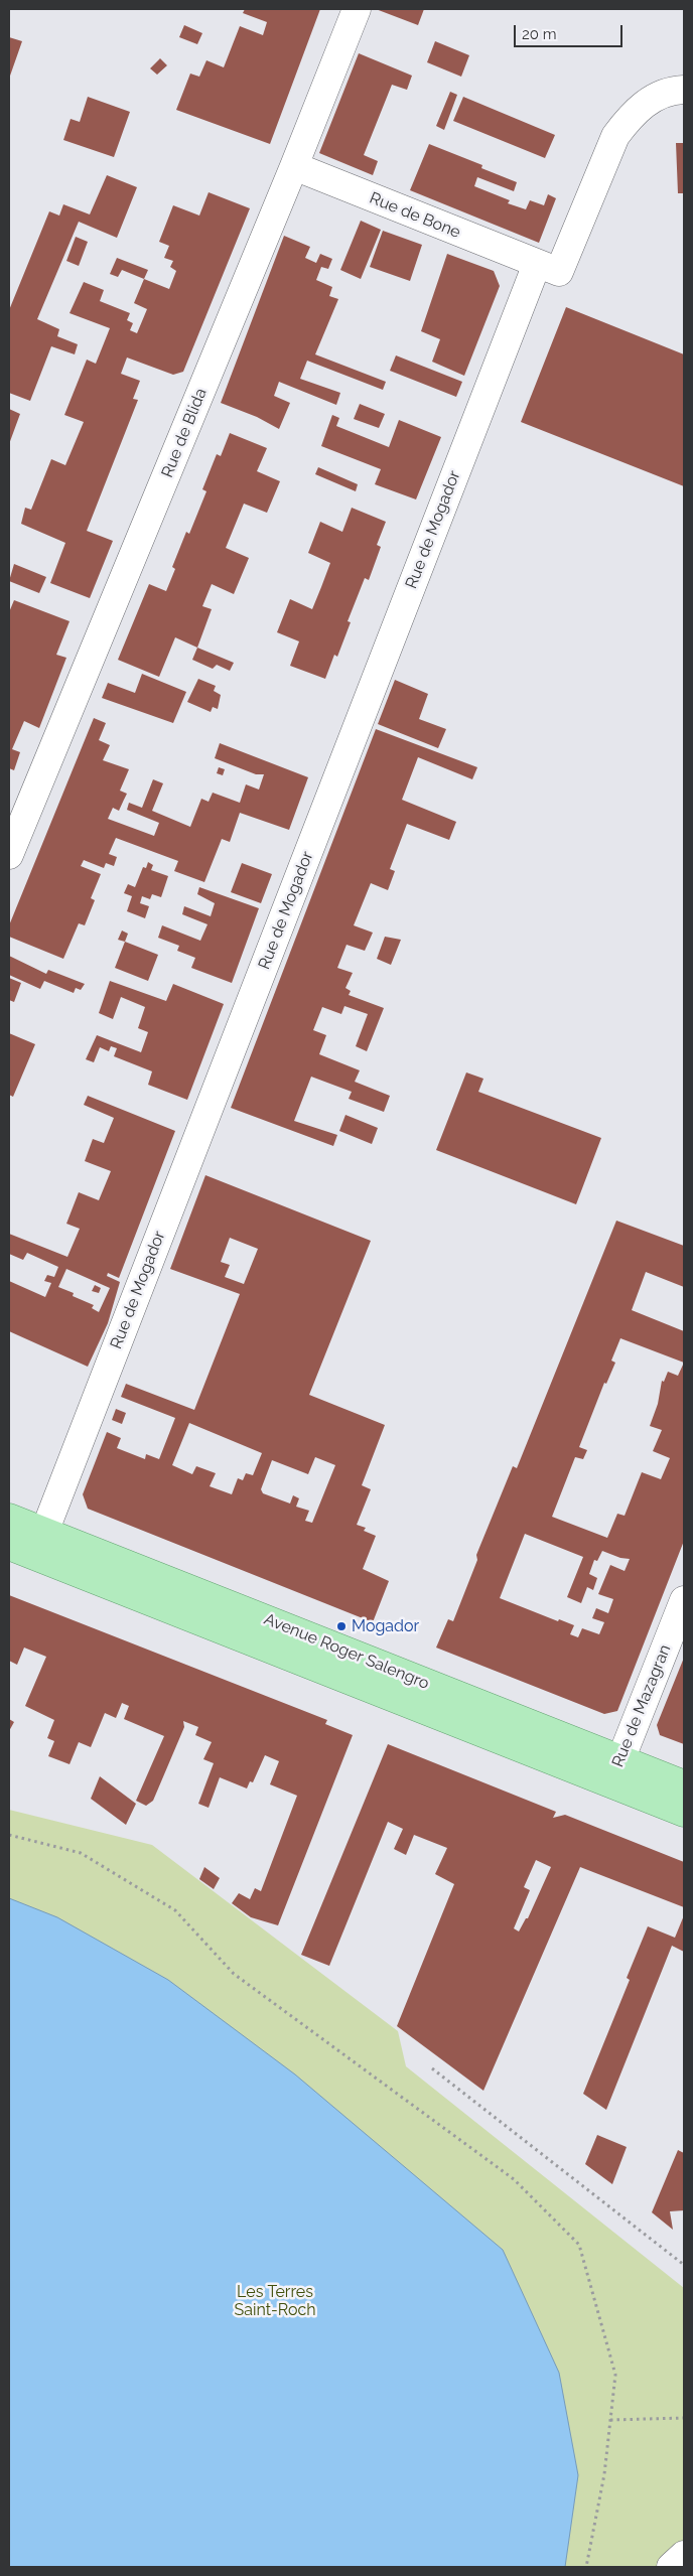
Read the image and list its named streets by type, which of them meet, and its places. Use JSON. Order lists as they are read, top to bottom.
{
  "streets": {
    "main road": ["Avenue Roger Salengro"],
    "street": [
      "Rue de Bone",
      "Rue de Blida",
      "Rue de Mogador",
      "Rue de Mazagran"
    ]
  },
  "crossings": [
    ["Rue de Bone", "Rue de Blida"],
    ["Rue de Bone", "Rue de Mogador"],
    ["Rue de Mogador", "Avenue Roger Salengro"],
    ["Avenue Roger Salengro", "Rue de Mazagran"]
  ],
  "parks": ["Les Terres Saint-Roch"],
  "places": ["Mogador"],
  "scale_bar": "20 m"
}
